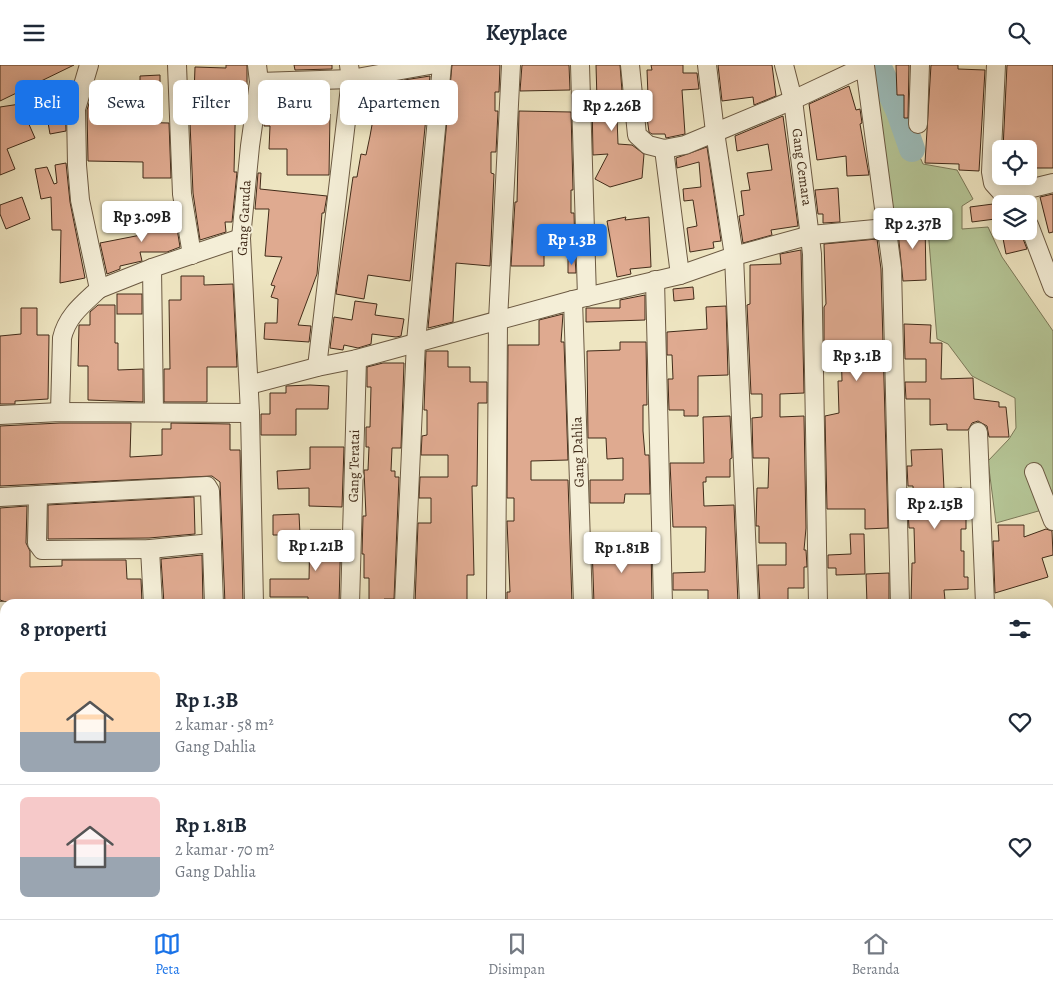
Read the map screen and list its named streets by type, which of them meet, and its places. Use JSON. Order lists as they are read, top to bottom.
{
  "streets": {
    "street": [
      "Gang Cemara",
      "Gang Garuda",
      "Gang Dahlia",
      "Gang Teratai"
    ]
  },
  "page": {
    "header": "Keyplace",
    "chip": [
      "Beli",
      "Sewa",
      "Filter",
      "Baru",
      "Apartemen"
    ],
    "price": [
      "Rp 2.26B",
      "Rp 3.09B",
      "Rp 2.37B",
      "Rp 1.3B",
      "Rp 3.1B",
      "Rp 2.15B",
      "Rp 1.21B",
      "Rp 1.81B"
    ],
    "heading": "8 properti",
    "list": [
      {
        "name": "Rp 1.3B",
        "note": "2 kamar · 58 m² · Gang Dahlia"
      },
      {
        "name": "Rp 1.81B",
        "note": "2 kamar · 70 m² · Gang Dahlia"
      }
    ],
    "tabs": ["Peta", "Disimpan", "Beranda"]
  }
}
